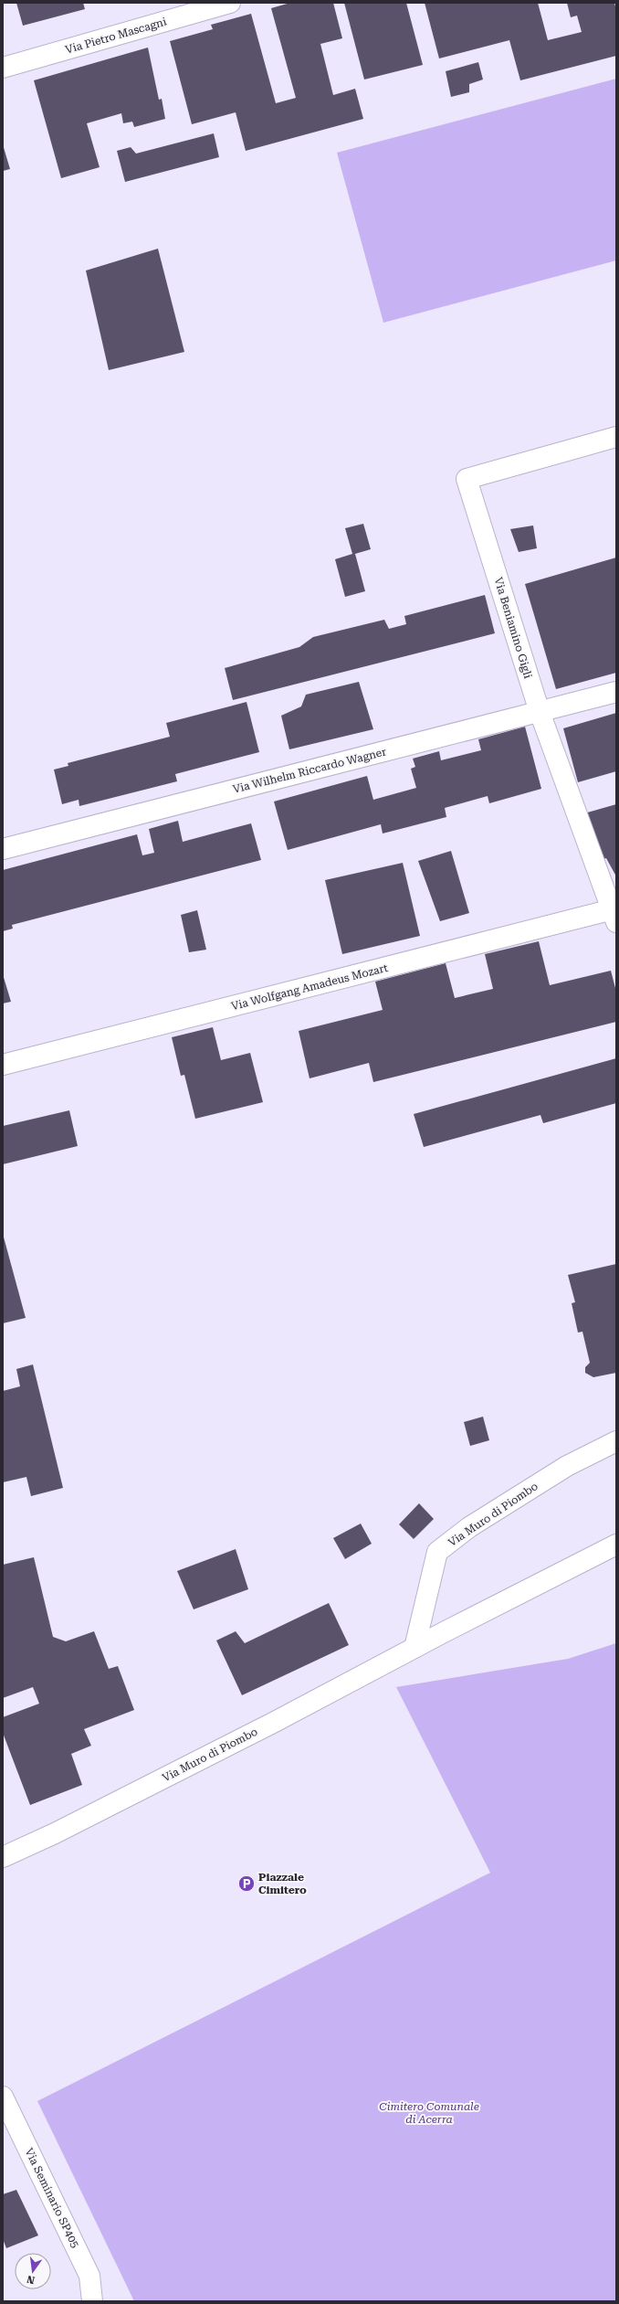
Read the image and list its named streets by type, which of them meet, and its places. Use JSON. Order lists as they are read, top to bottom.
{
  "streets": {
    "street": [
      "Via Pietro Mascagni",
      "Via Beniamino Gigli",
      "Via Wilhelm Riccardo Wagner",
      "Via Wolfgang Amadeus Mozart",
      "Via Muro di Piombo",
      "Via Seminario SP405"
    ]
  },
  "crossings": [
    ["Via Beniamino Gigli", "Via Wilhelm Riccardo Wagner"],
    ["Via Beniamino Gigli", "Via Wolfgang Amadeus Mozart"]
  ],
  "parks": ["Cimitero Comunale di Acerra"],
  "places": {
    "parking": ["Piazzale Cimitero"]
  },
  "north": "bottom"
}
